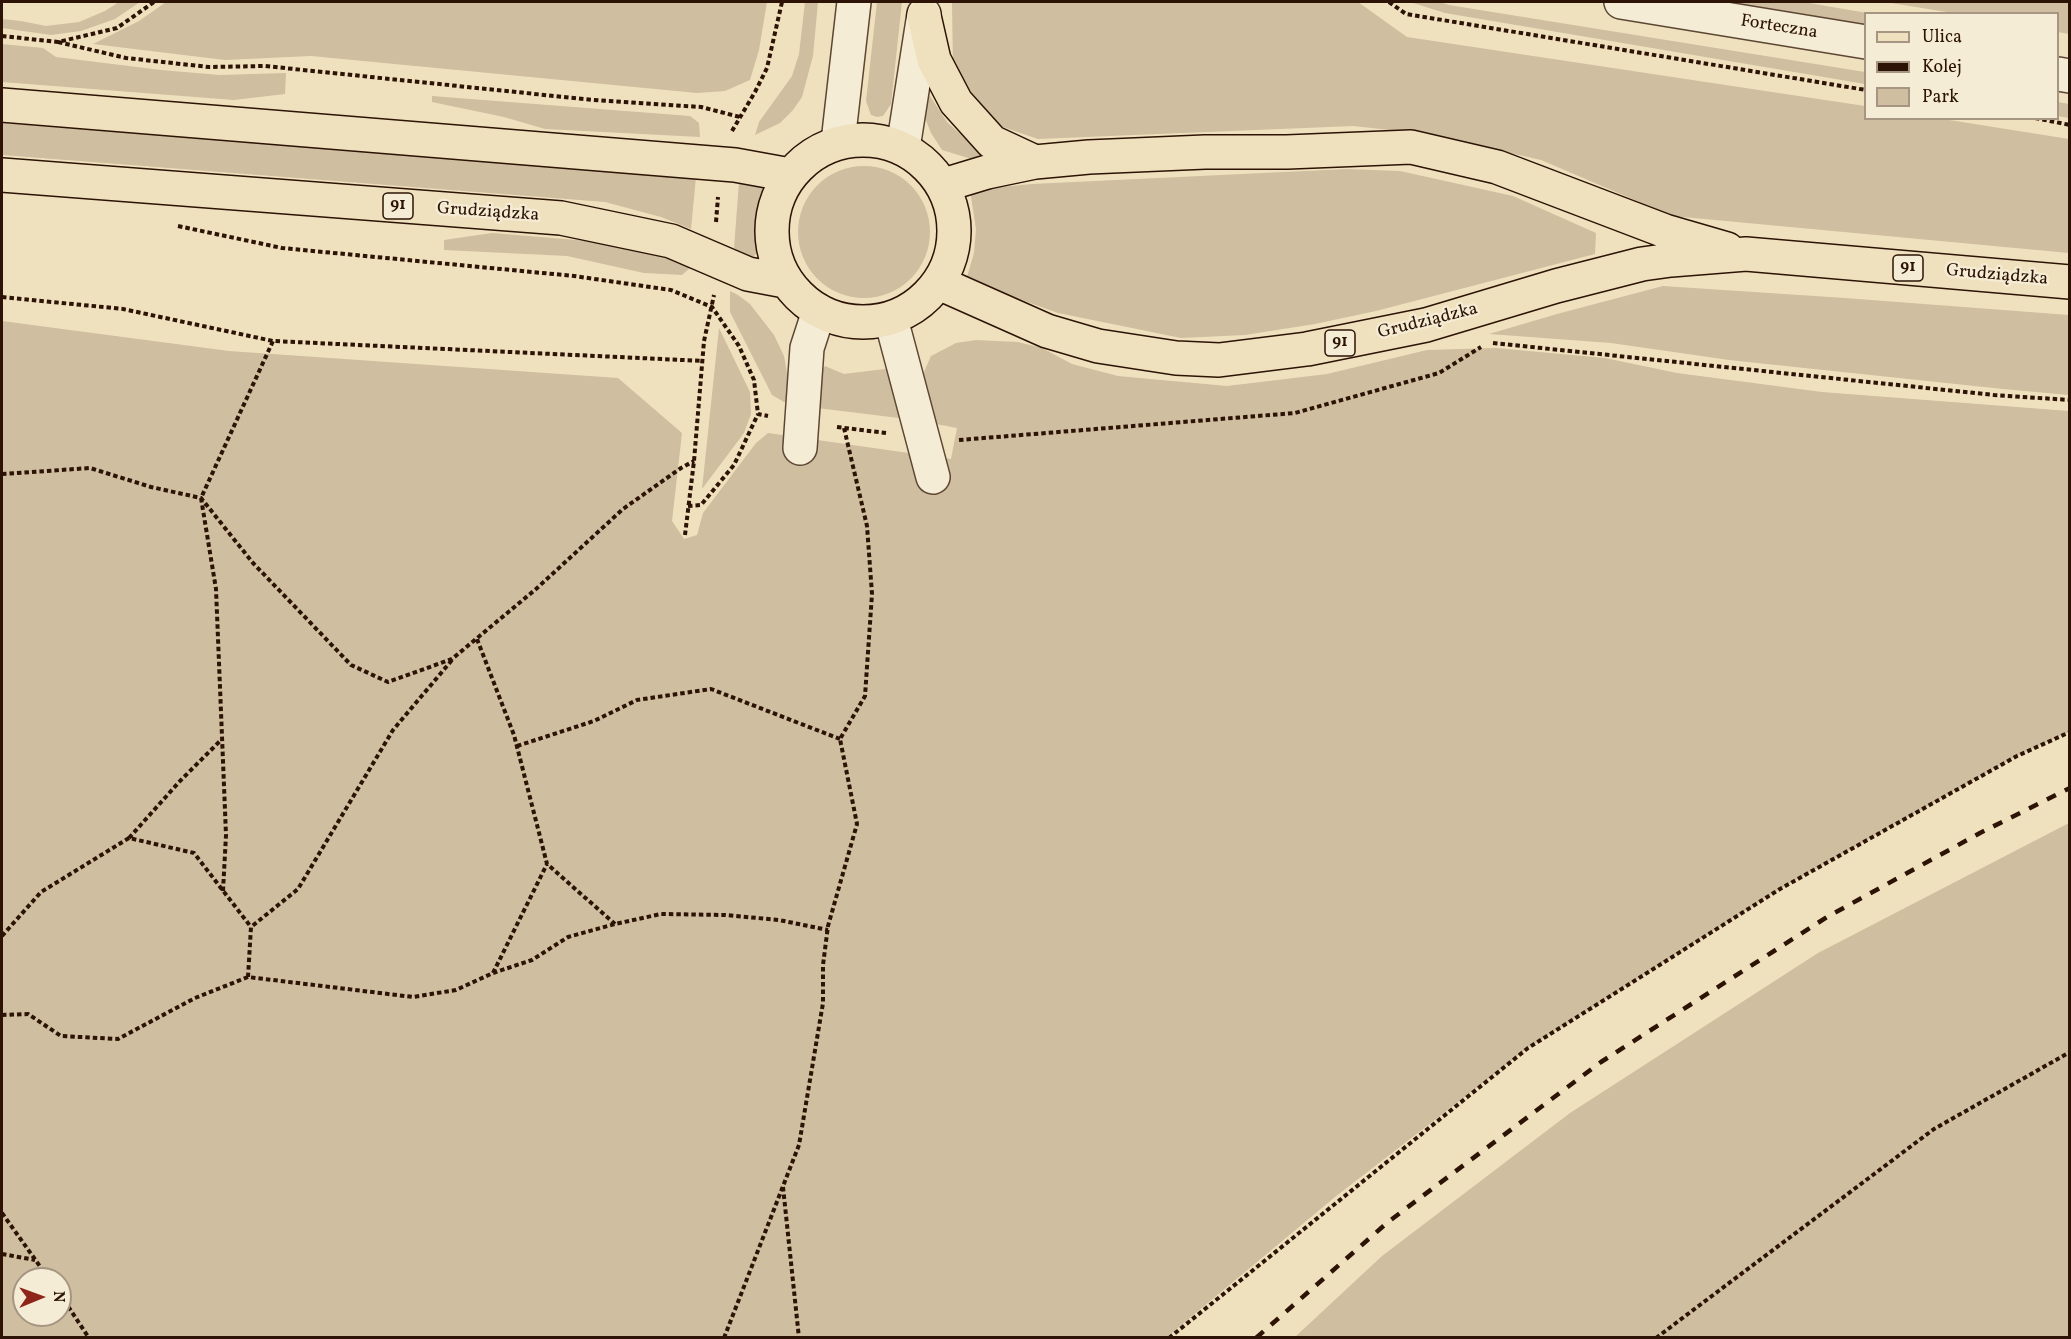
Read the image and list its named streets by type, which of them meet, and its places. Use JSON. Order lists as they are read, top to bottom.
{
  "streets": {
    "main road": ["91", "Grudziądzka"],
    "street": ["Forteczna"]
  },
  "legend": ["Ulica", "Kolej", "Park"],
  "north": "right"
}
